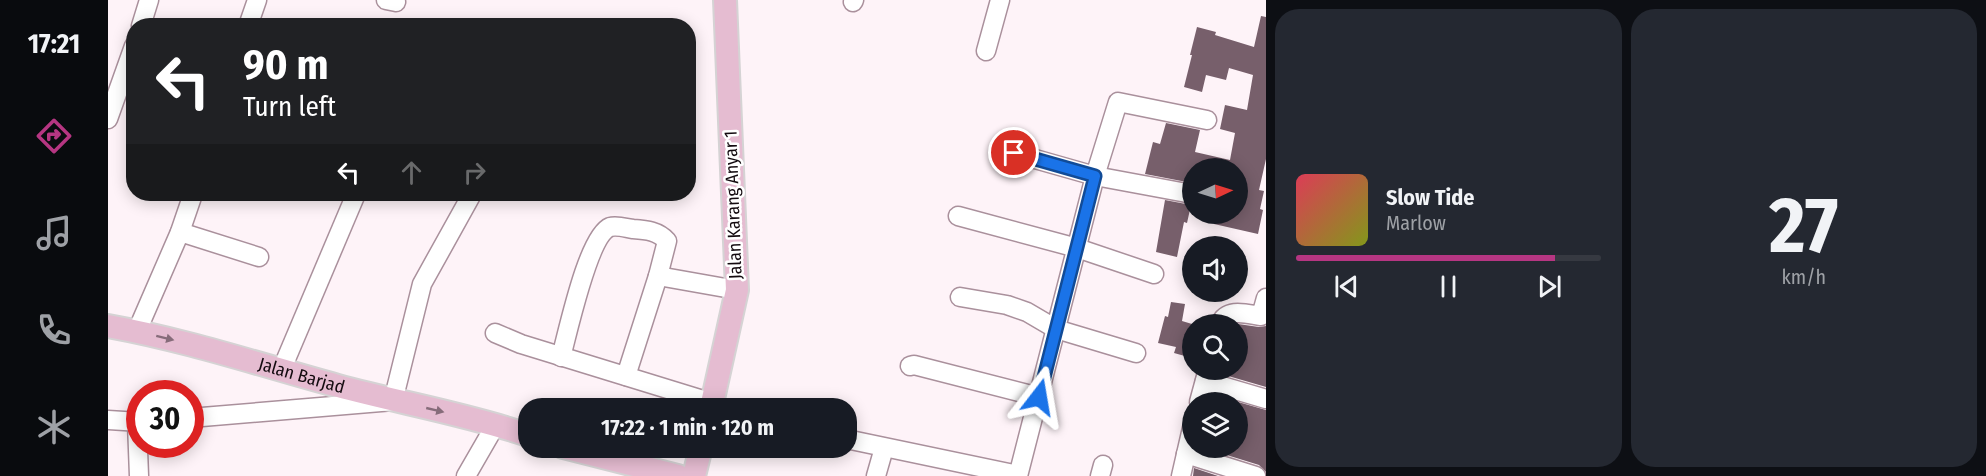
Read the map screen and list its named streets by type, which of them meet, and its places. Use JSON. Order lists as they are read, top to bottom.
{
  "streets": {
    "main road": ["Jalan Karang Anyar 1", "Jalan Barjad"]
  },
  "one_way": ["Jalan Barjad"],
  "north": "right",
  "page": {
    "tabs": "17:21",
    "tile": ["27", "km/h"],
    "turn": ["90 m", "Turn left"],
    "song": ["Slow Tide", "Marlow"],
    "limit": "30",
    "trip": "17:22 · 1 min · 120 m"
  }
}
